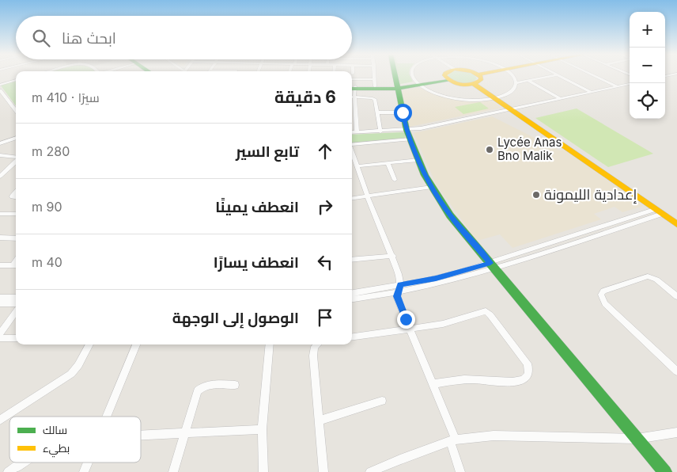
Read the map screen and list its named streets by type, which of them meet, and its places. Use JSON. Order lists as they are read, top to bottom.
{
  "places": ["Lycée Anas Bno Malik", "إعدادية الليمونة"],
  "legend": ["سالك", "بطيء"],
  "page": {
    "map_buttons": ["+", "−"],
    "search": "ابحث هنا",
    "heading": ["6 دقيقة", "سيرًا · 410 m"],
    "list": [
      ["تابع السير", "280 m"],
      ["انعطف يمينًا", "90 m"],
      ["انعطف يسارًا", "40 m"],
      "الوصول إلى الوجهة"
    ]
  }
}
